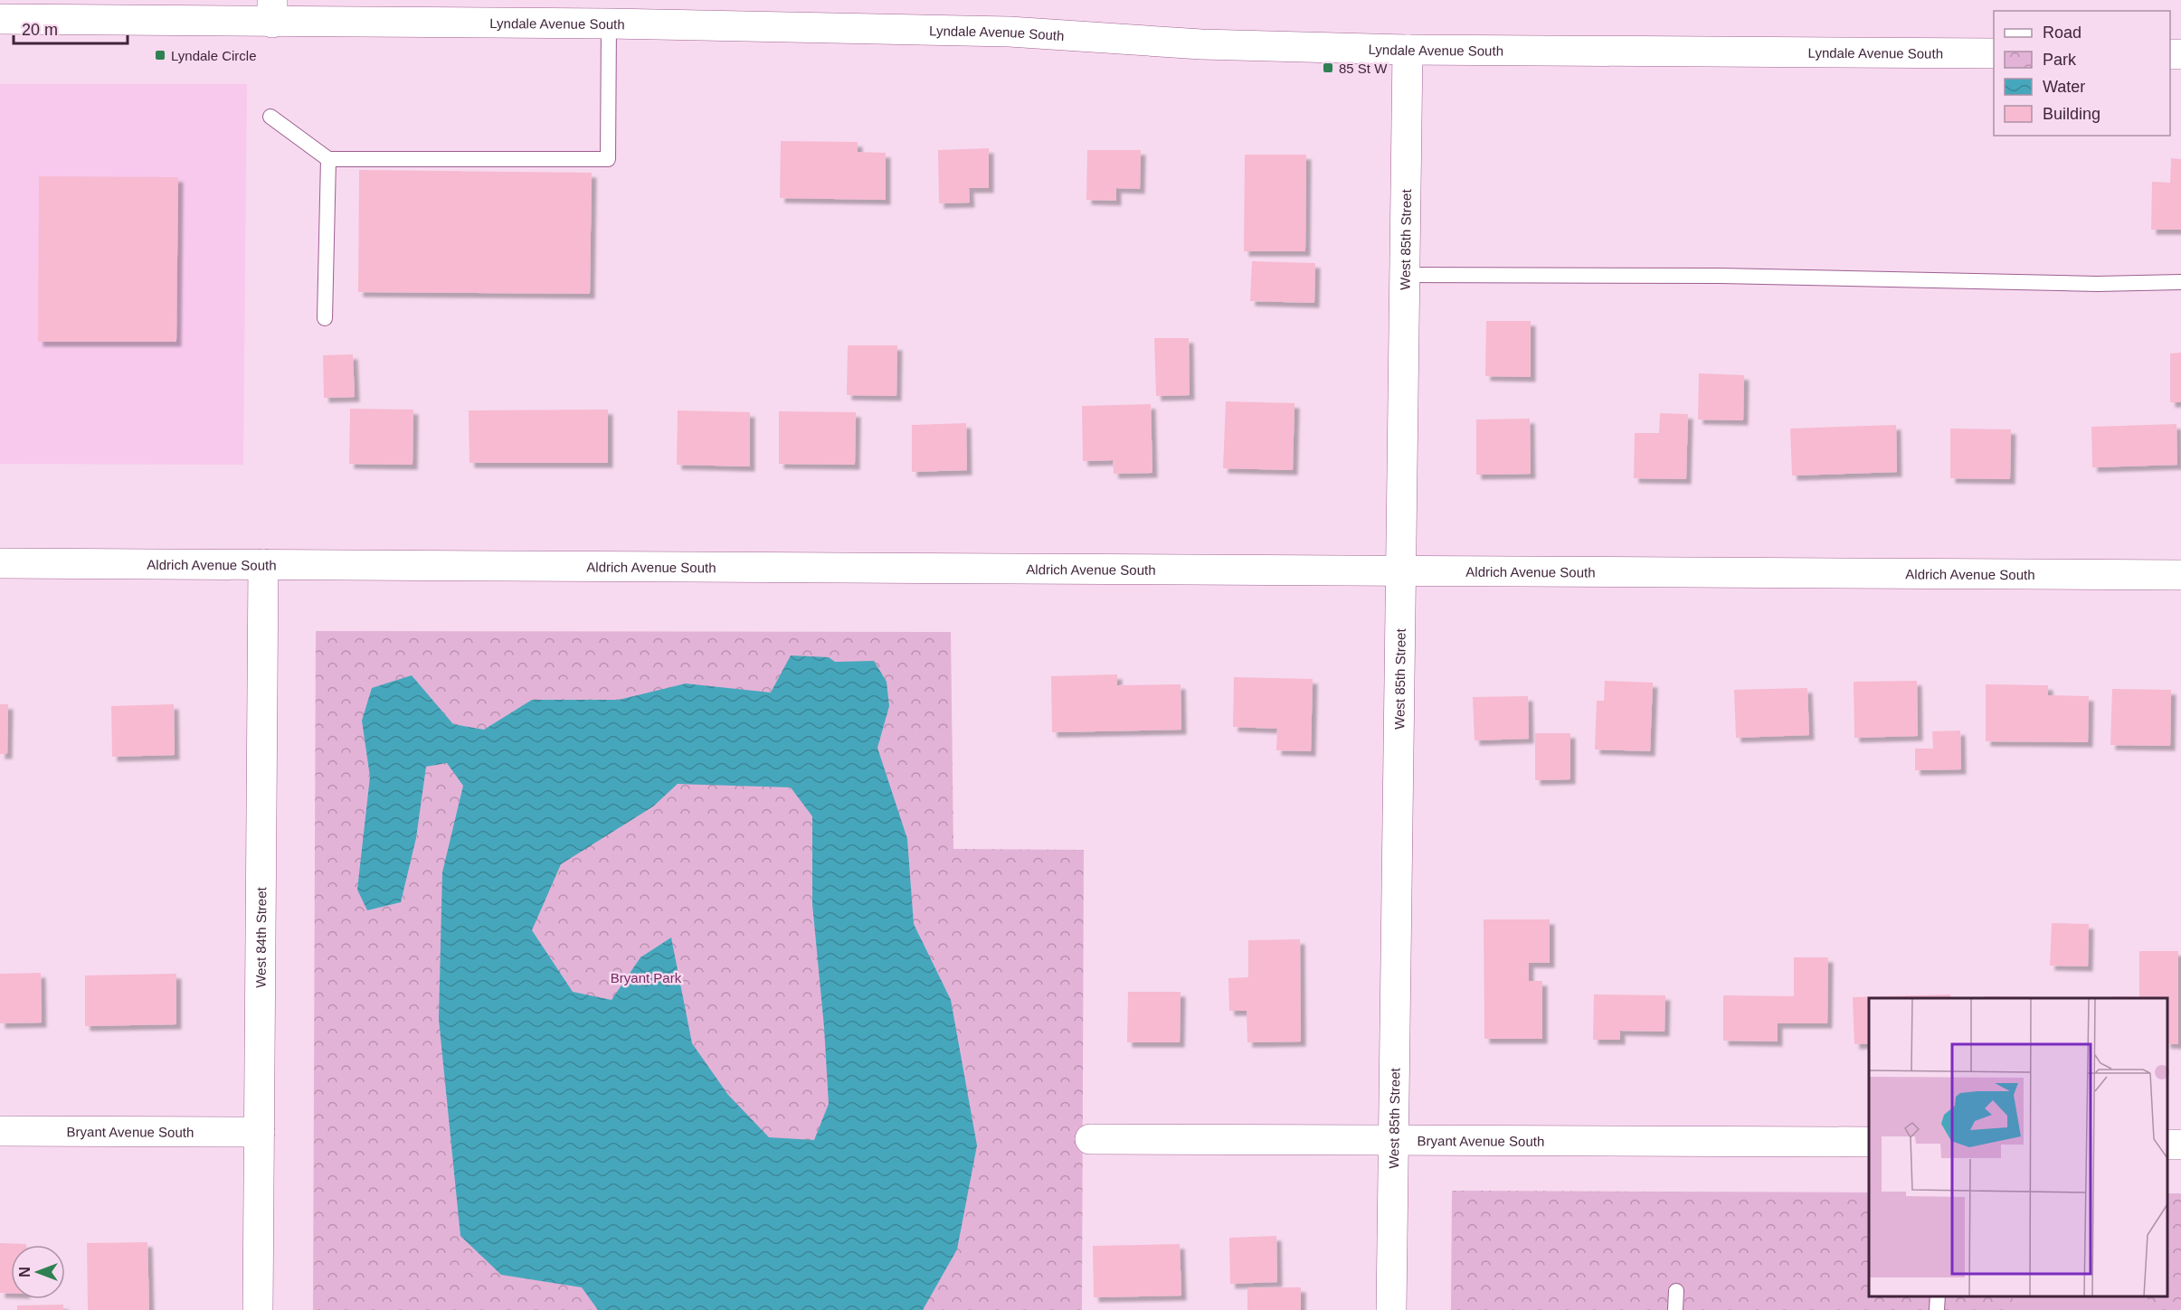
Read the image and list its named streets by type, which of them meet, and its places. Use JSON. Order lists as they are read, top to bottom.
{
  "streets": {
    "street": [
      "Lyndale Avenue South",
      "West 85th Street",
      "Aldrich Avenue South",
      "West 84th Street",
      "Bryant Avenue South"
    ]
  },
  "crossings": [
    ["Lyndale Avenue South", "West 85th Street"],
    ["West 85th Street", "Aldrich Avenue South"],
    ["West 85th Street", "Bryant Avenue South"],
    ["Aldrich Avenue South", "West 84th Street"],
    ["West 84th Street", "Bryant Avenue South"]
  ],
  "parks": ["Bryant Park"],
  "places": {
    "transit": ["Lyndale Circle", "85 St W"]
  },
  "legend": [
    "Road",
    "Park",
    "Water",
    "Building"
  ],
  "scale_bar": "20 m",
  "north": "left"
}
